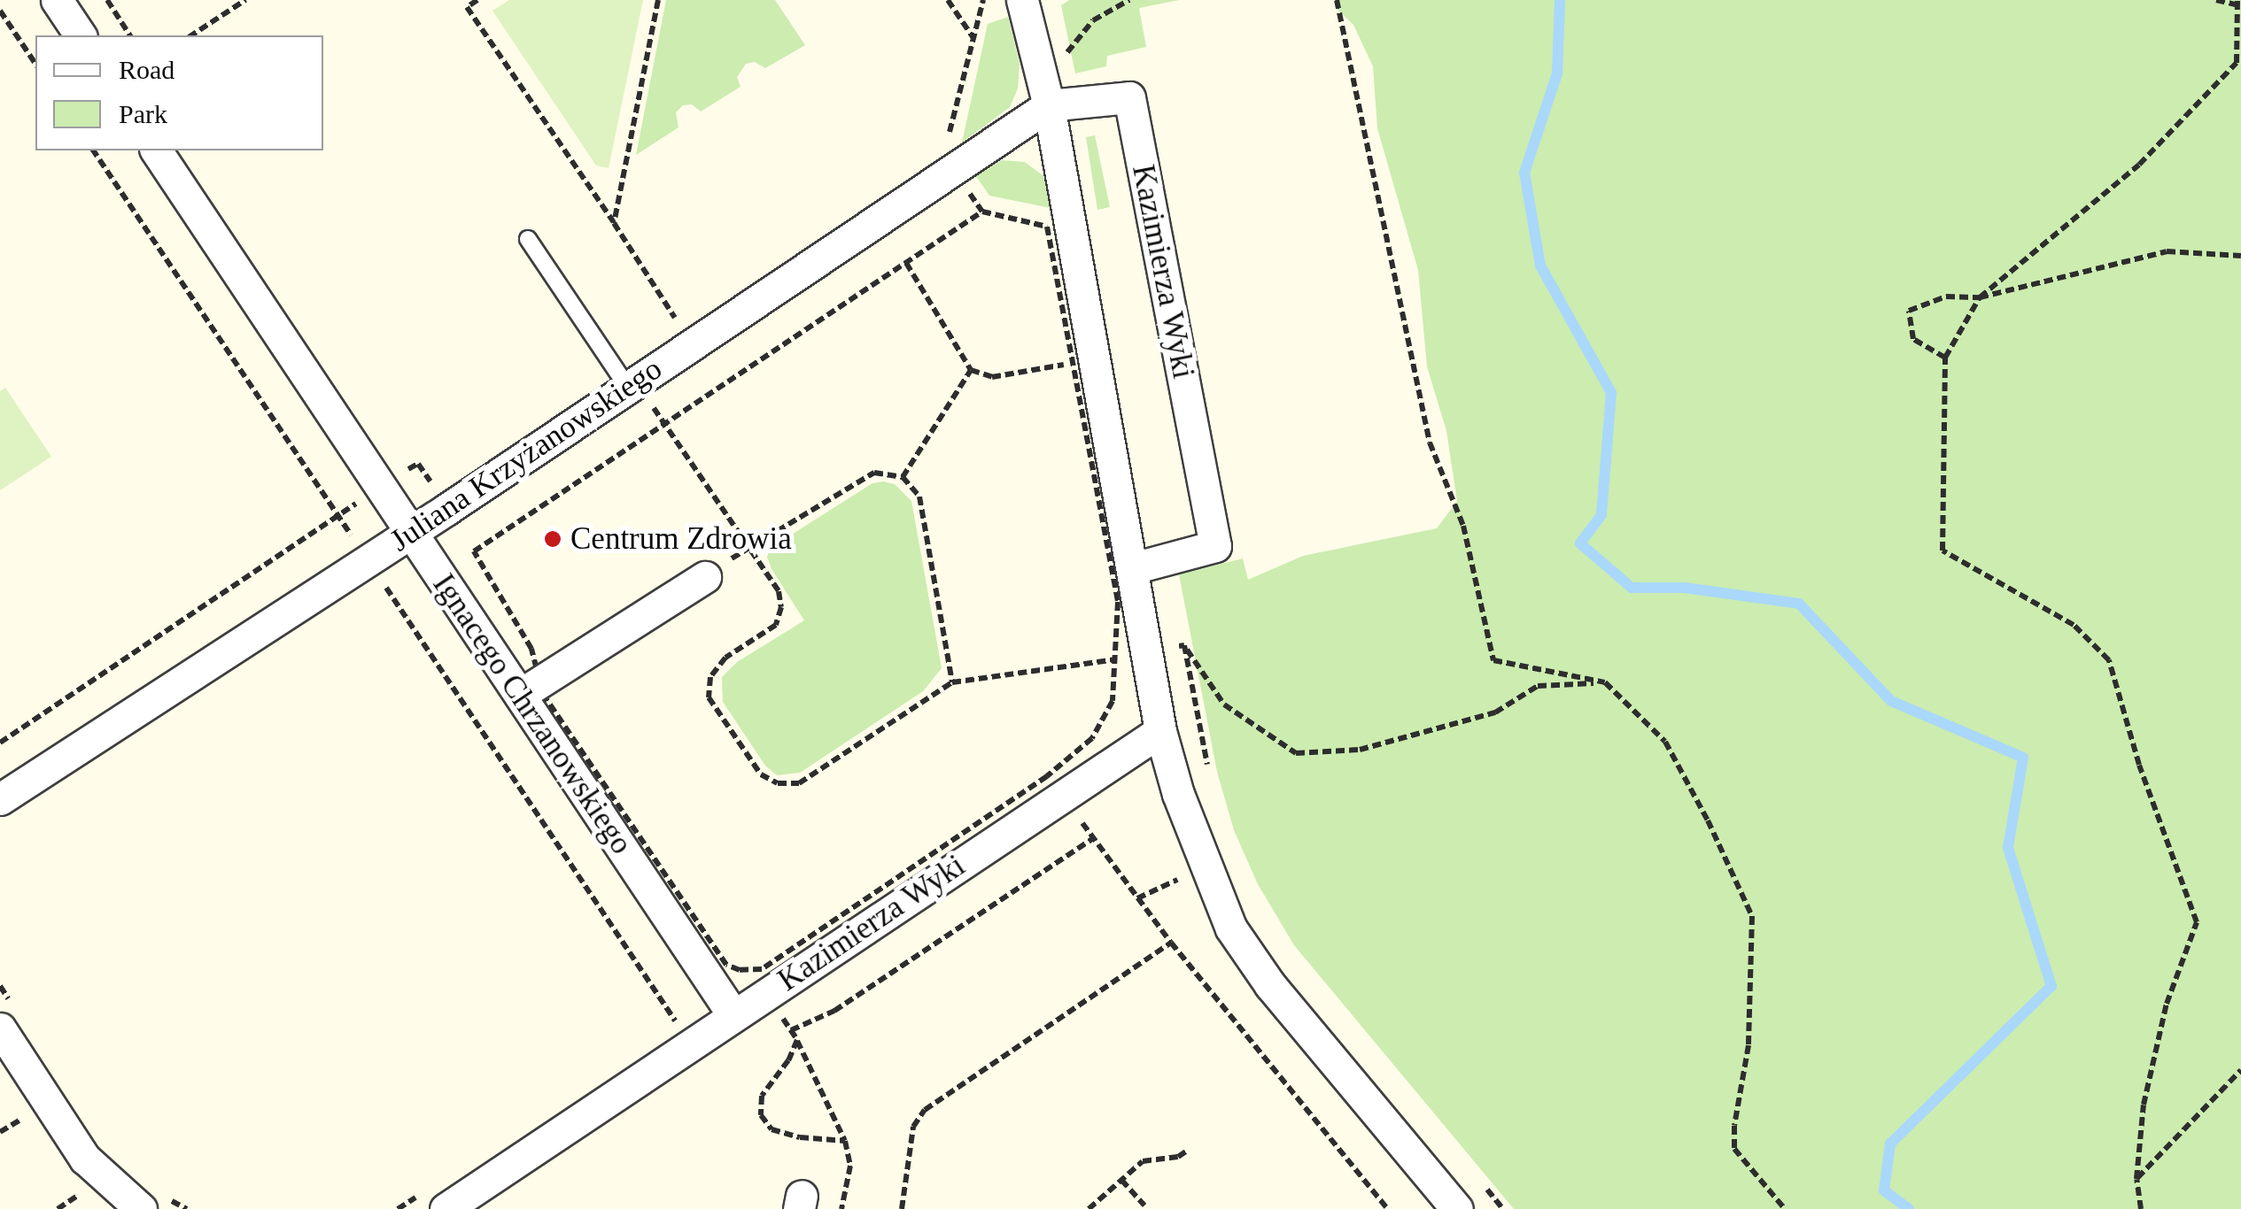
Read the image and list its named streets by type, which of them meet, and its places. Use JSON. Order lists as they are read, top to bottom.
{
  "streets": {
    "street": ["Kazimierza Wyki", "Juliana Krzyżanowskiego", "Ignacego Chrzanowskiego"]
  },
  "crossings": [
    ["Kazimierza Wyki", "Juliana Krzyżanowskiego"],
    ["Kazimierza Wyki", "Ignacego Chrzanowskiego"],
    ["Juliana Krzyżanowskiego", "Ignacego Chrzanowskiego"]
  ],
  "places": ["Centrum Zdrowia"],
  "legend": ["Road", "Park"]
}
